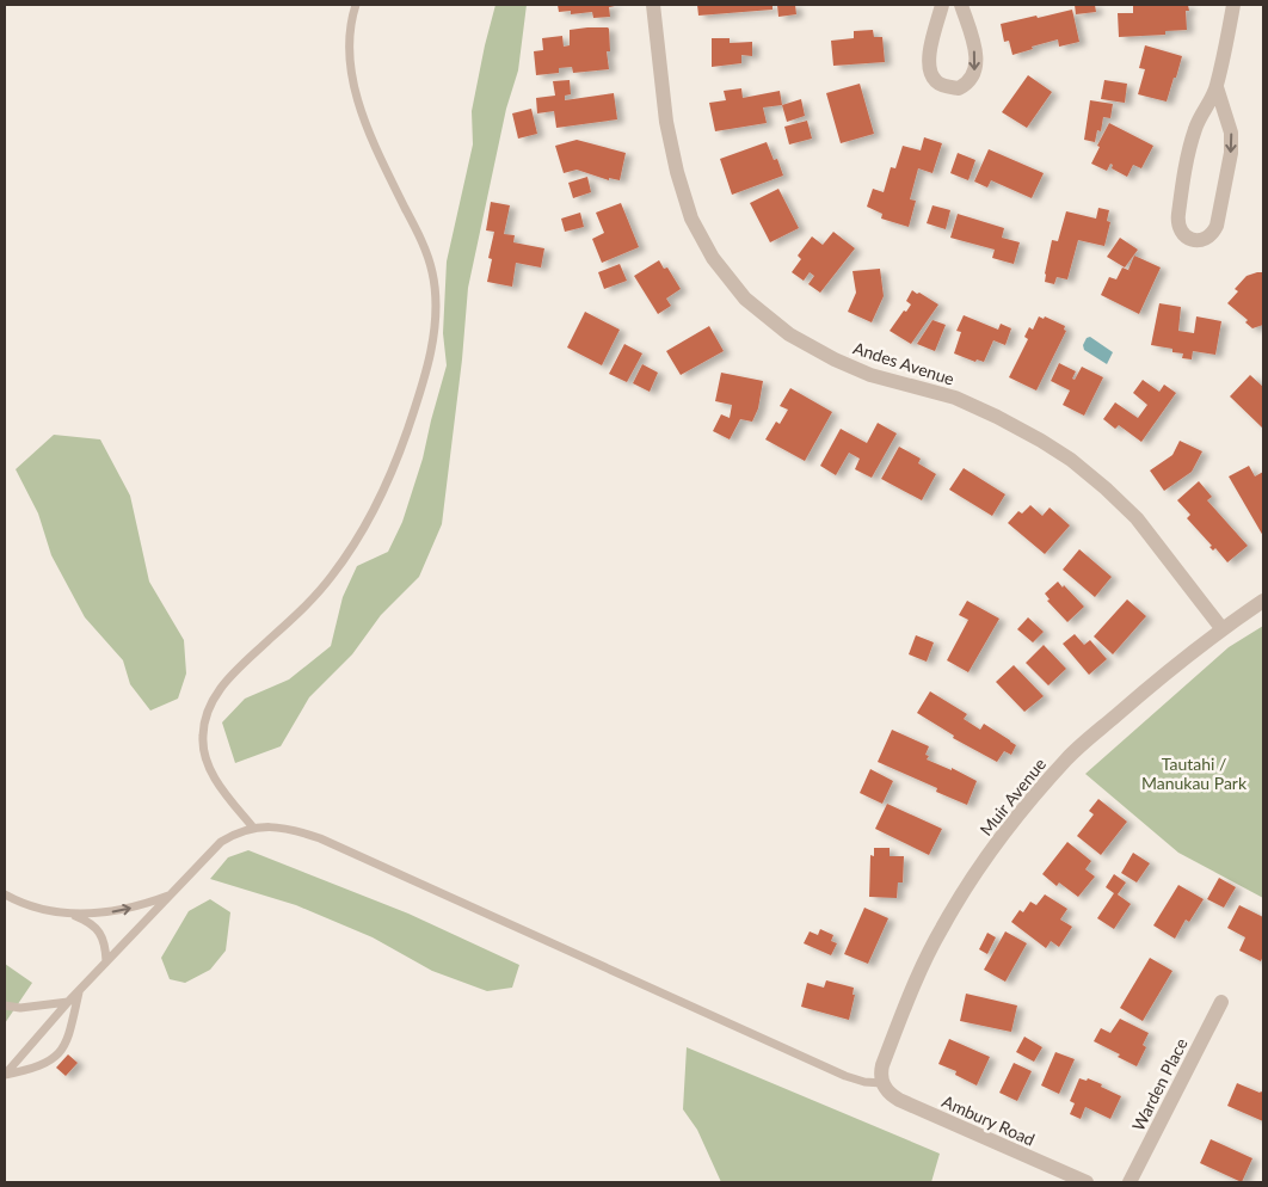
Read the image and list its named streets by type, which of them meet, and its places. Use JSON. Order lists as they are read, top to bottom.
{
  "streets": {
    "street": [
      "Andes Avenue",
      "Muir Avenue",
      "Warden Place",
      "Ambury Road"
    ]
  },
  "crossings": [
    ["Andes Avenue", "Muir Avenue"],
    ["Muir Avenue", "Ambury Road"]
  ],
  "parks": ["Tautahi / Manukau Park"]
}
